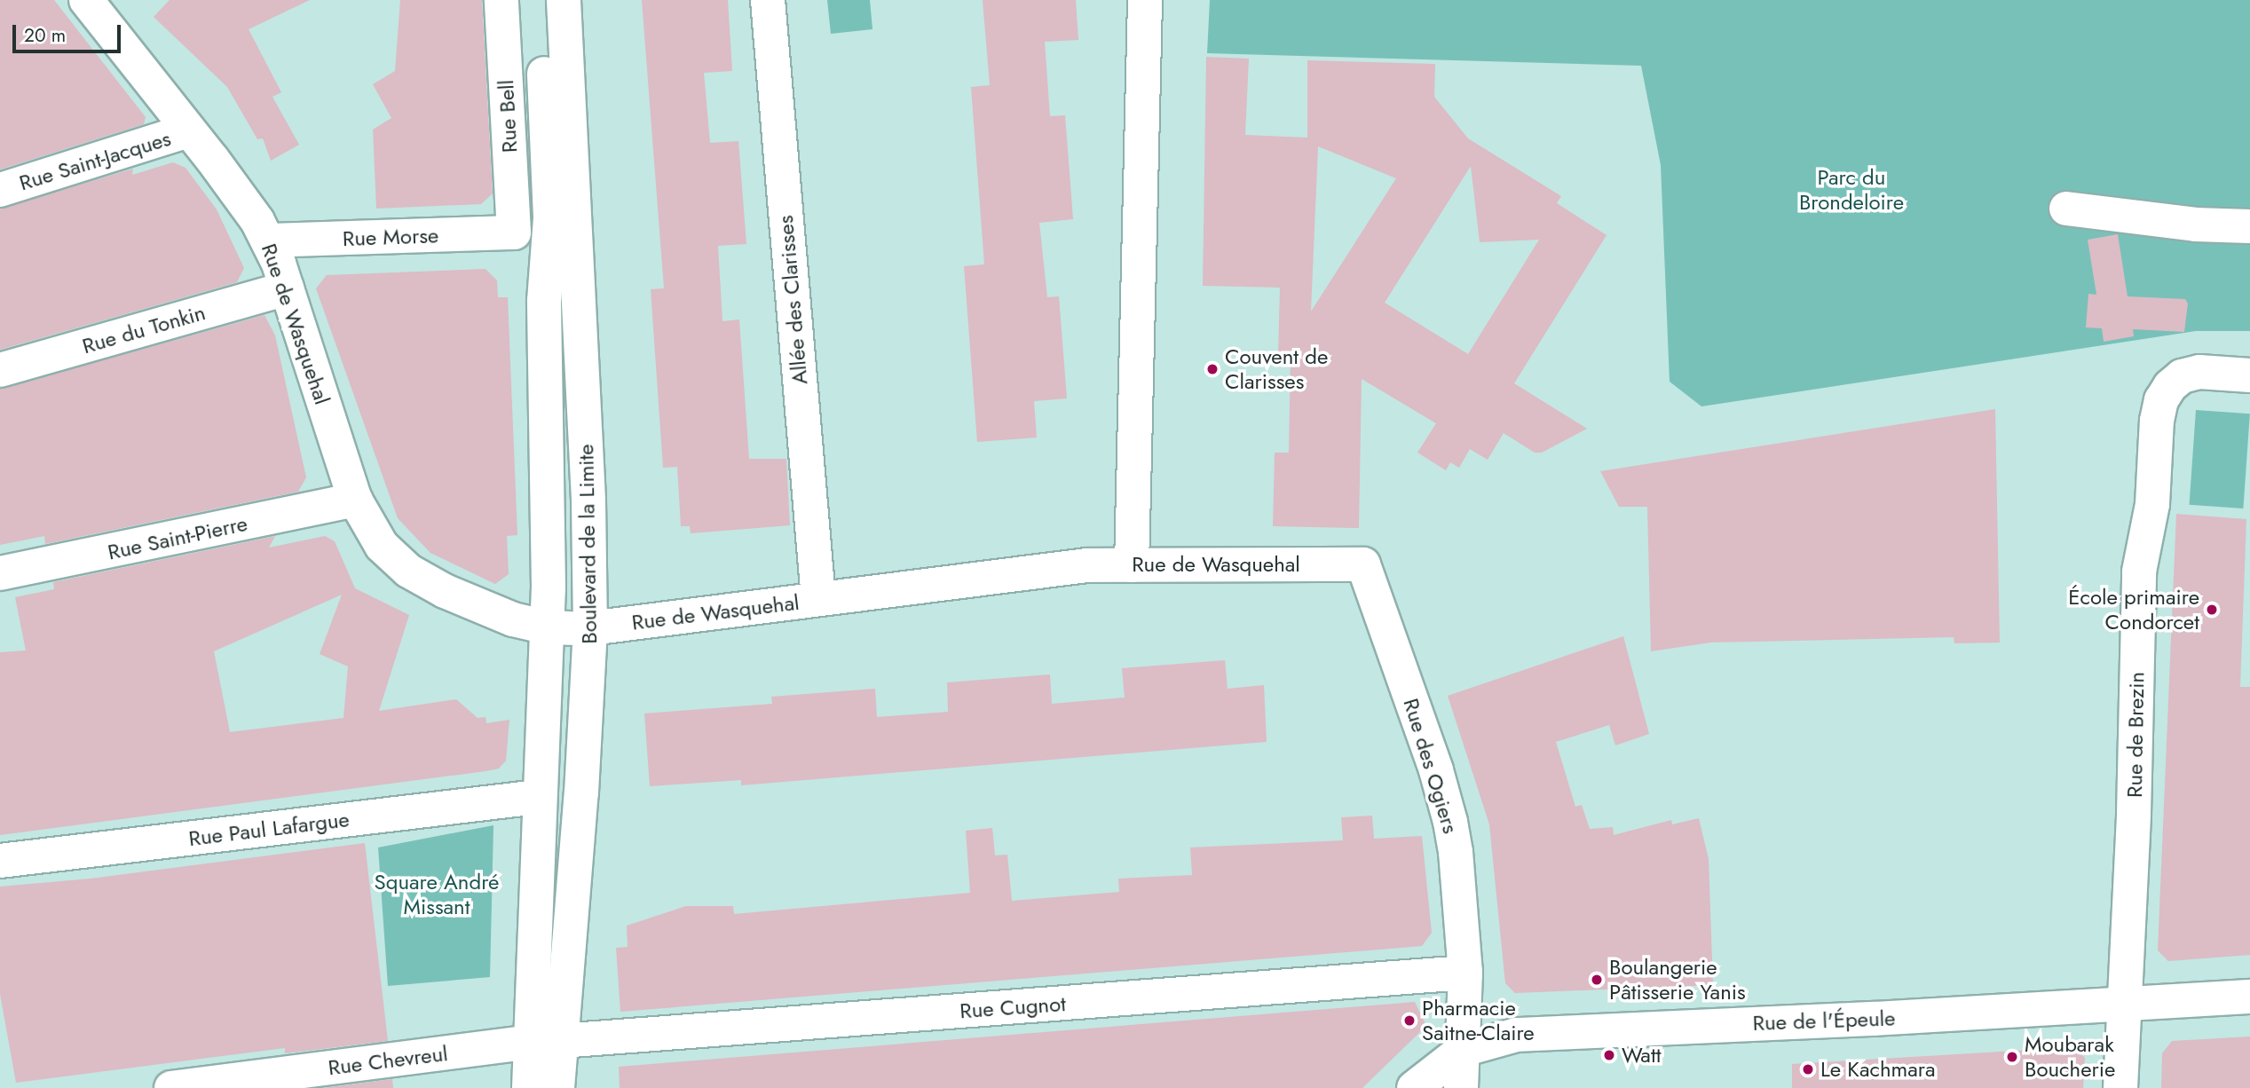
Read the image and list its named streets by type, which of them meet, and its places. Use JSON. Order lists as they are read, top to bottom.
{
  "streets": {
    "street": [
      "Rue Bell",
      "Rue Saint-Jacques",
      "Rue Morse",
      "Allée des Clarisses",
      "Rue de Wasquehal",
      "Rue du Tonkin",
      "Rue Saint-Pierre",
      "Boulevard de la Limite",
      "Rue de Brezin",
      "Rue des Ogiers",
      "Rue Paul Lafargue",
      "Rue Cugnot",
      "Rue de l'Épeule",
      "Rue Chevreul"
    ]
  },
  "crossings": [
    ["Rue Bell", "Rue Morse"],
    ["Rue Saint-Jacques", "Rue de Wasquehal"],
    ["Rue Morse", "Rue de Wasquehal"],
    ["Allée des Clarisses", "Rue de Wasquehal"],
    ["Rue de Wasquehal", "Rue du Tonkin"],
    ["Rue de Wasquehal", "Rue Saint-Pierre"],
    ["Rue de Wasquehal", "Boulevard de la Limite"],
    ["Rue de Wasquehal", "Rue des Ogiers"],
    ["Boulevard de la Limite", "Rue Paul Lafargue"],
    ["Boulevard de la Limite", "Rue Cugnot"],
    ["Boulevard de la Limite", "Rue Chevreul"],
    ["Rue de Brezin", "Rue de l'Épeule"],
    ["Rue des Ogiers", "Rue Cugnot"],
    ["Rue des Ogiers", "Rue de l'Épeule"],
    ["Rue Cugnot", "Rue Chevreul"]
  ],
  "parks": ["Parc du Brondeloire", "Square André Missant"],
  "places": [
    "Couvent de Clarisses",
    "École primaire Condorcet",
    "Boulangerie Pâtisserie Yanis",
    "Pharmacie Saitne-Claire",
    "Watt",
    "Moubarak Boucherie",
    "Le Kachmara"
  ],
  "scale_bar": "20 m"
}
